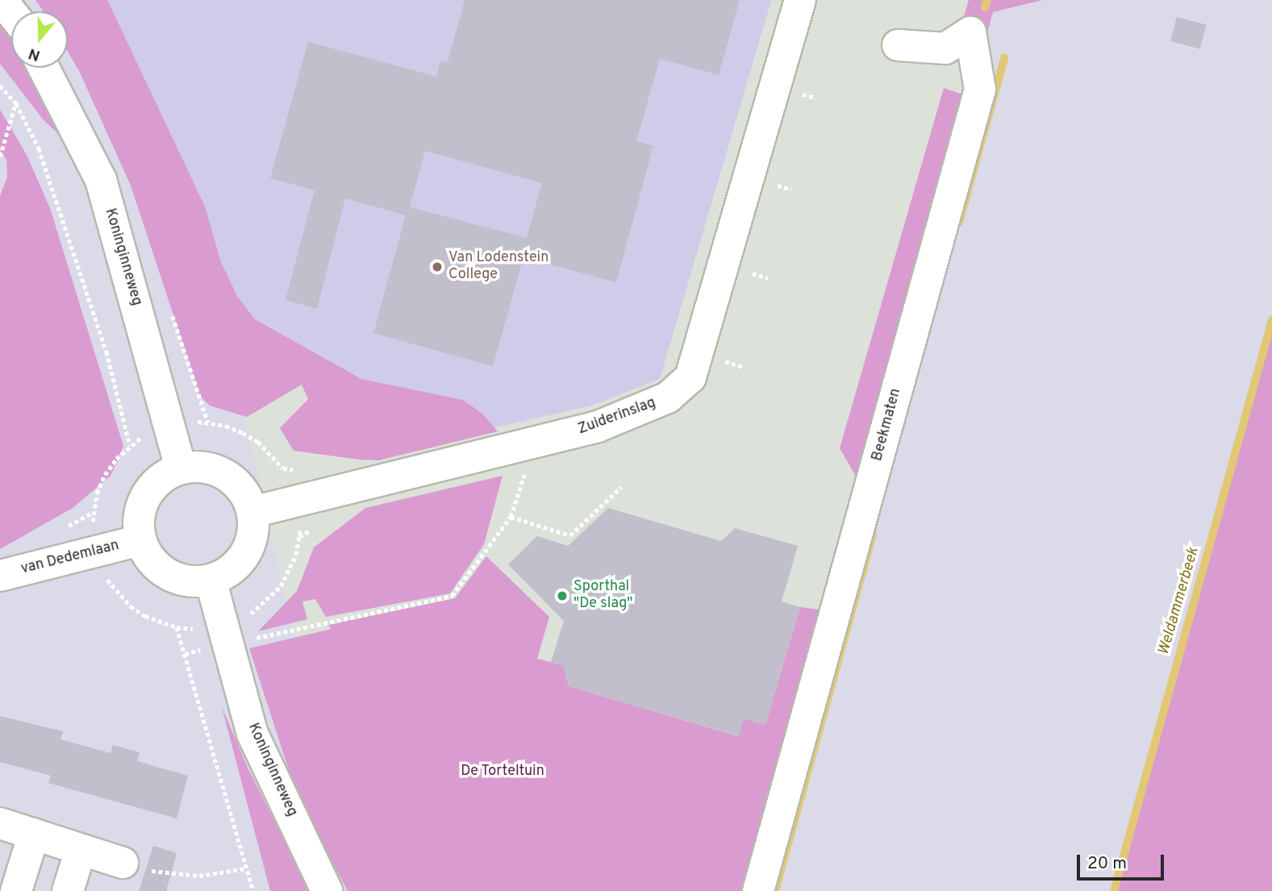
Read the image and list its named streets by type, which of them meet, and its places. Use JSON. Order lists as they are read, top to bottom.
{
  "streets": {
    "street": [
      "Koninginneweg",
      "Zuiderinslag",
      "Beekmaten",
      "van Dedemlaan"
    ]
  },
  "crossings": [
    ["Koninginneweg", "Zuiderinslag"],
    ["Koninginneweg", "van Dedemlaan"],
    ["Zuiderinslag", "van Dedemlaan"]
  ],
  "water": ["Weldammerbeek"],
  "parks": ["De Torteltuin"],
  "places": ["Van Lodenstein College", "Sporthal \"De slag\""],
  "scale_bar": "20 m",
  "north": "bottom"
}
